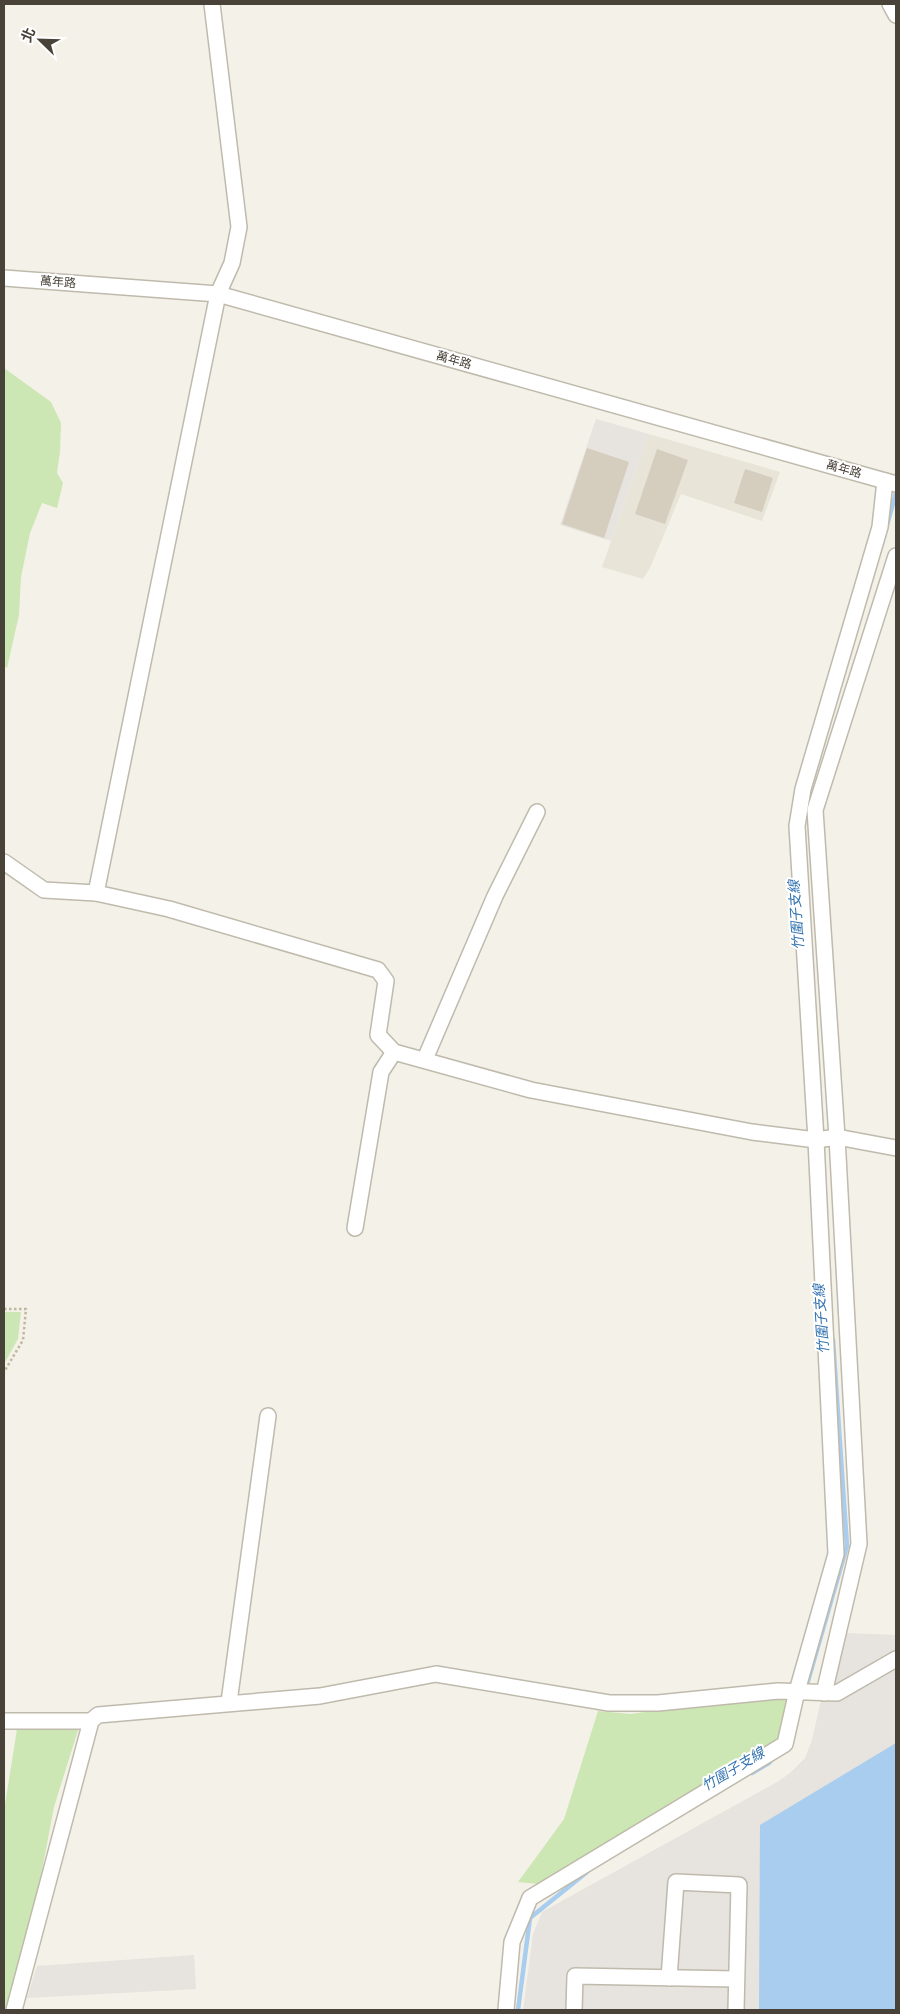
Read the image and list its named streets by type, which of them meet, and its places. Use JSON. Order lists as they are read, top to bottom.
{
  "streets": {
    "street": ["萬年路"]
  },
  "water": ["竹圍子支線"],
  "north": "top left"
}
